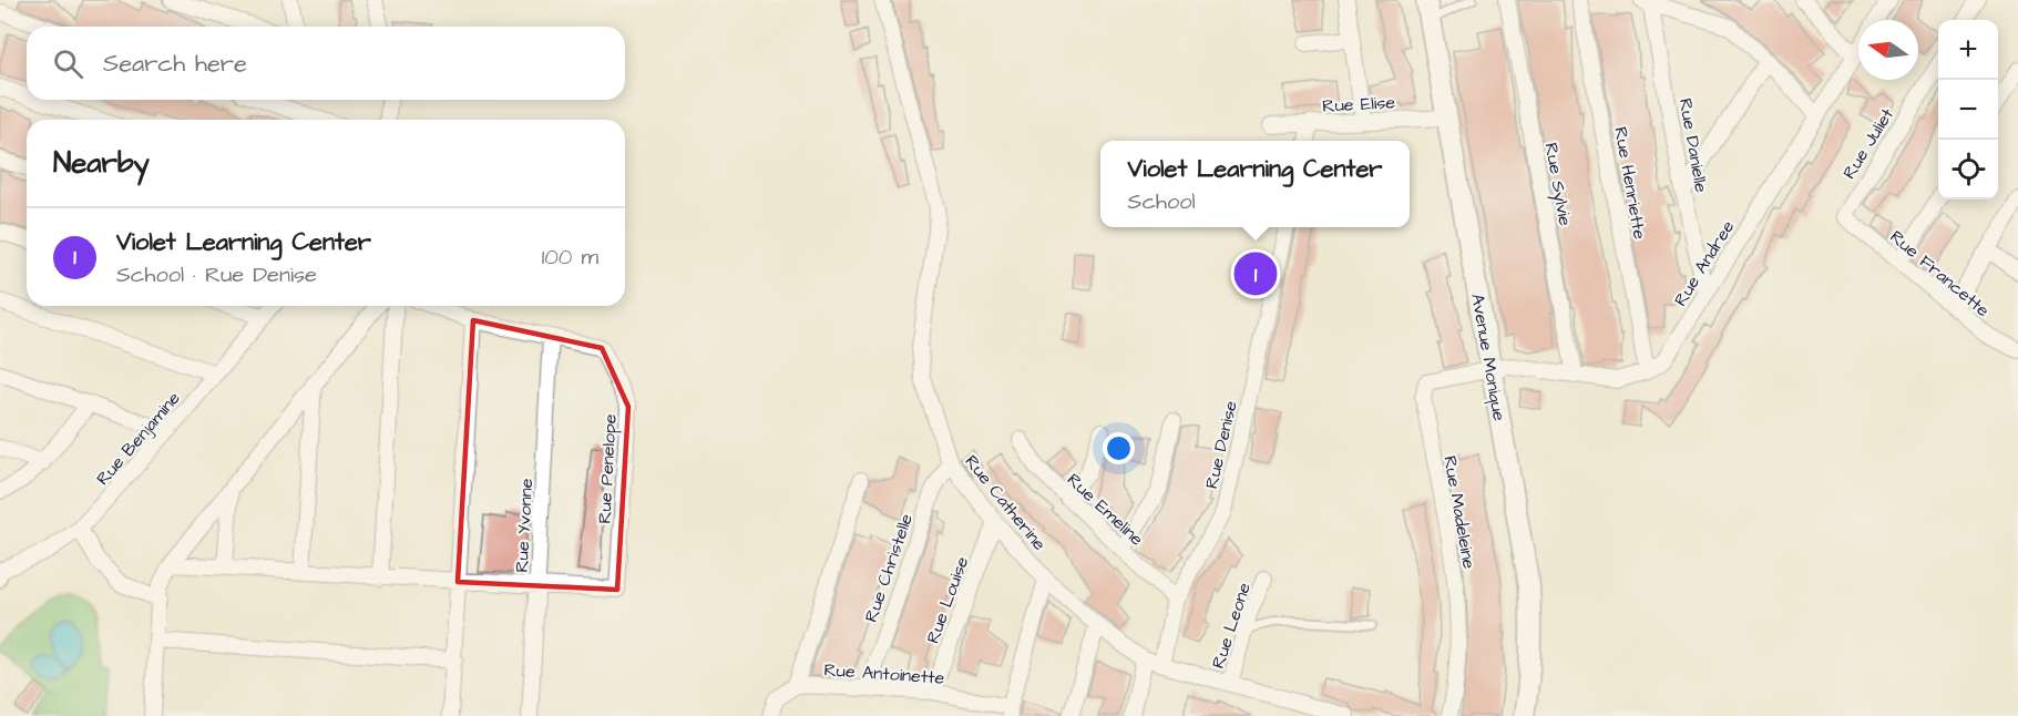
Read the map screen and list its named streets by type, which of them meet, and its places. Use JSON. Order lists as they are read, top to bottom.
{
  "streets": {
    "street": [
      "Rue Elise",
      "Rue Juliet",
      "Rue Danielle",
      "Rue Henriette",
      "Rue Sylvie",
      "Rue Andree",
      "Rue Francette",
      "Avenue Monique",
      "Rue Benjamine",
      "Rue Denise",
      "Rue Penelope",
      "Rue Catherine",
      "Rue Emeline",
      "Rue Madeleine",
      "Rue Yvonne",
      "Rue Christelle",
      "Rue Louise",
      "Rue Leone",
      "Rue Antoinette"
    ]
  },
  "crossings": [
    ["Rue Elise", "Avenue Monique"],
    ["Rue Juliet", "Rue Francette"],
    ["Rue Danielle", "Rue Andree"],
    ["Rue Henriette", "Rue Andree"],
    ["Rue Sylvie", "Rue Andree"],
    ["Rue Andree", "Avenue Monique"],
    ["Rue Andree", "Rue Madeleine"],
    ["Avenue Monique", "Rue Madeleine"],
    ["Rue Denise", "Rue Catherine"],
    ["Rue Denise", "Rue Emeline"],
    ["Rue Penelope", "Rue Yvonne"],
    ["Rue Catherine", "Rue Christelle"],
    ["Rue Catherine", "Rue Louise"],
    ["Rue Catherine", "Rue Leone"],
    ["Rue Christelle", "Rue Antoinette"],
    ["Rue Louise", "Rue Antoinette"]
  ],
  "north": "left",
  "page": {
    "map_buttons": ["+", "−"],
    "search": "Search here",
    "heading": "Nearby",
    "popup": ["Violet Learning Center", "School"],
    "list": [
      {
        "mark": "1",
        "name": "Violet Learning Center",
        "note": "School · Rue Denise",
        "value": "100 m"
      }
    ],
    "pins": "1"
  }
}
